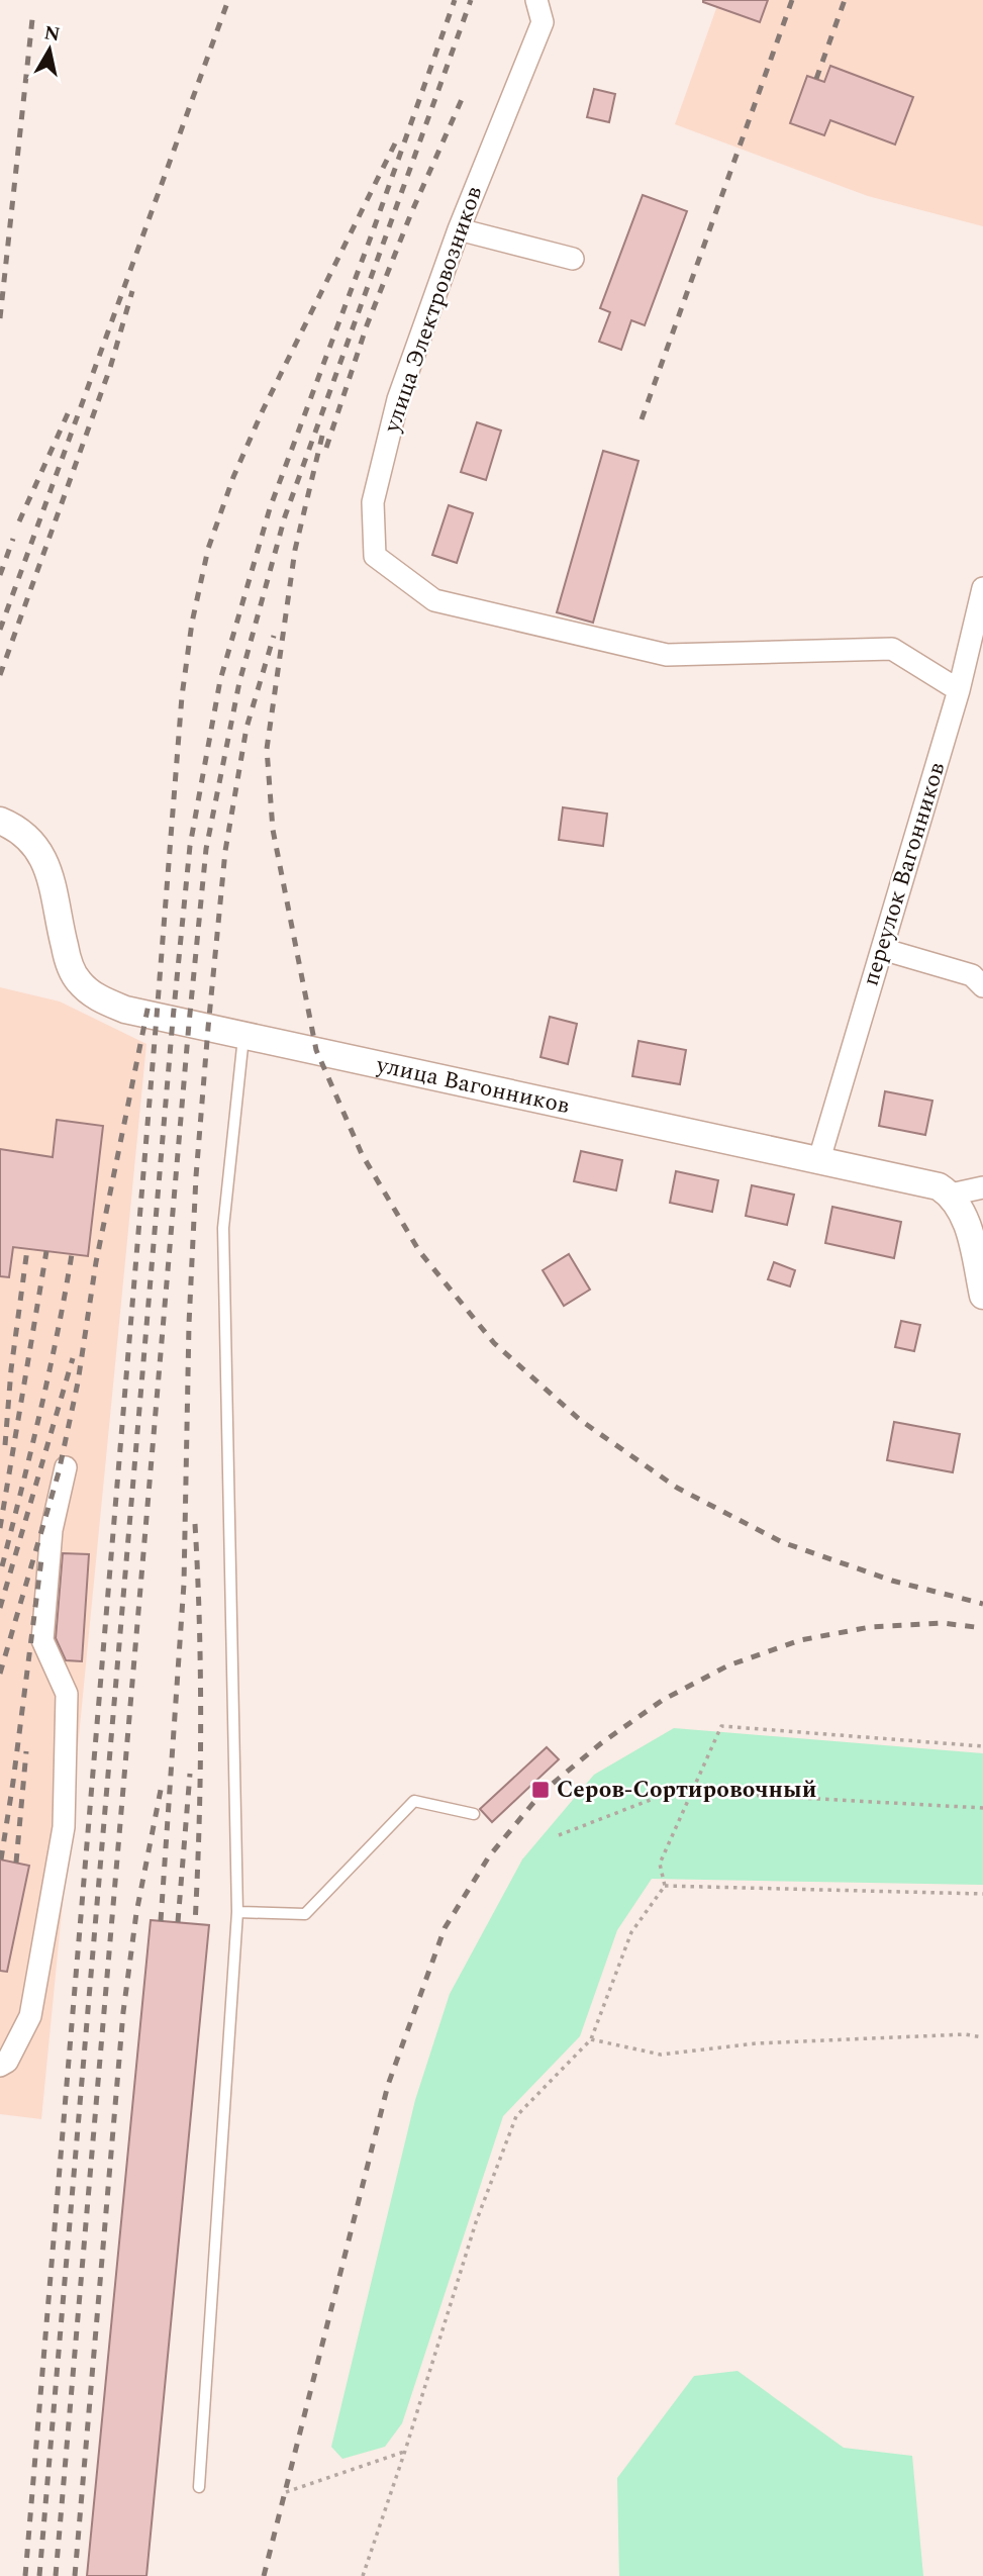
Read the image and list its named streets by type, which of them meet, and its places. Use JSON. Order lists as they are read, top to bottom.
{
  "streets": {
    "street": ["улица Электровозников", "переулок Вагонников", "улица Вагонников"]
  },
  "crossings": [
    ["улица Электровозников", "переулок Вагонников"],
    ["переулок Вагонников", "улица Вагонников"]
  ],
  "places": {
    "transit": ["Серов-Сортировочный"]
  },
  "north": "top"
}
